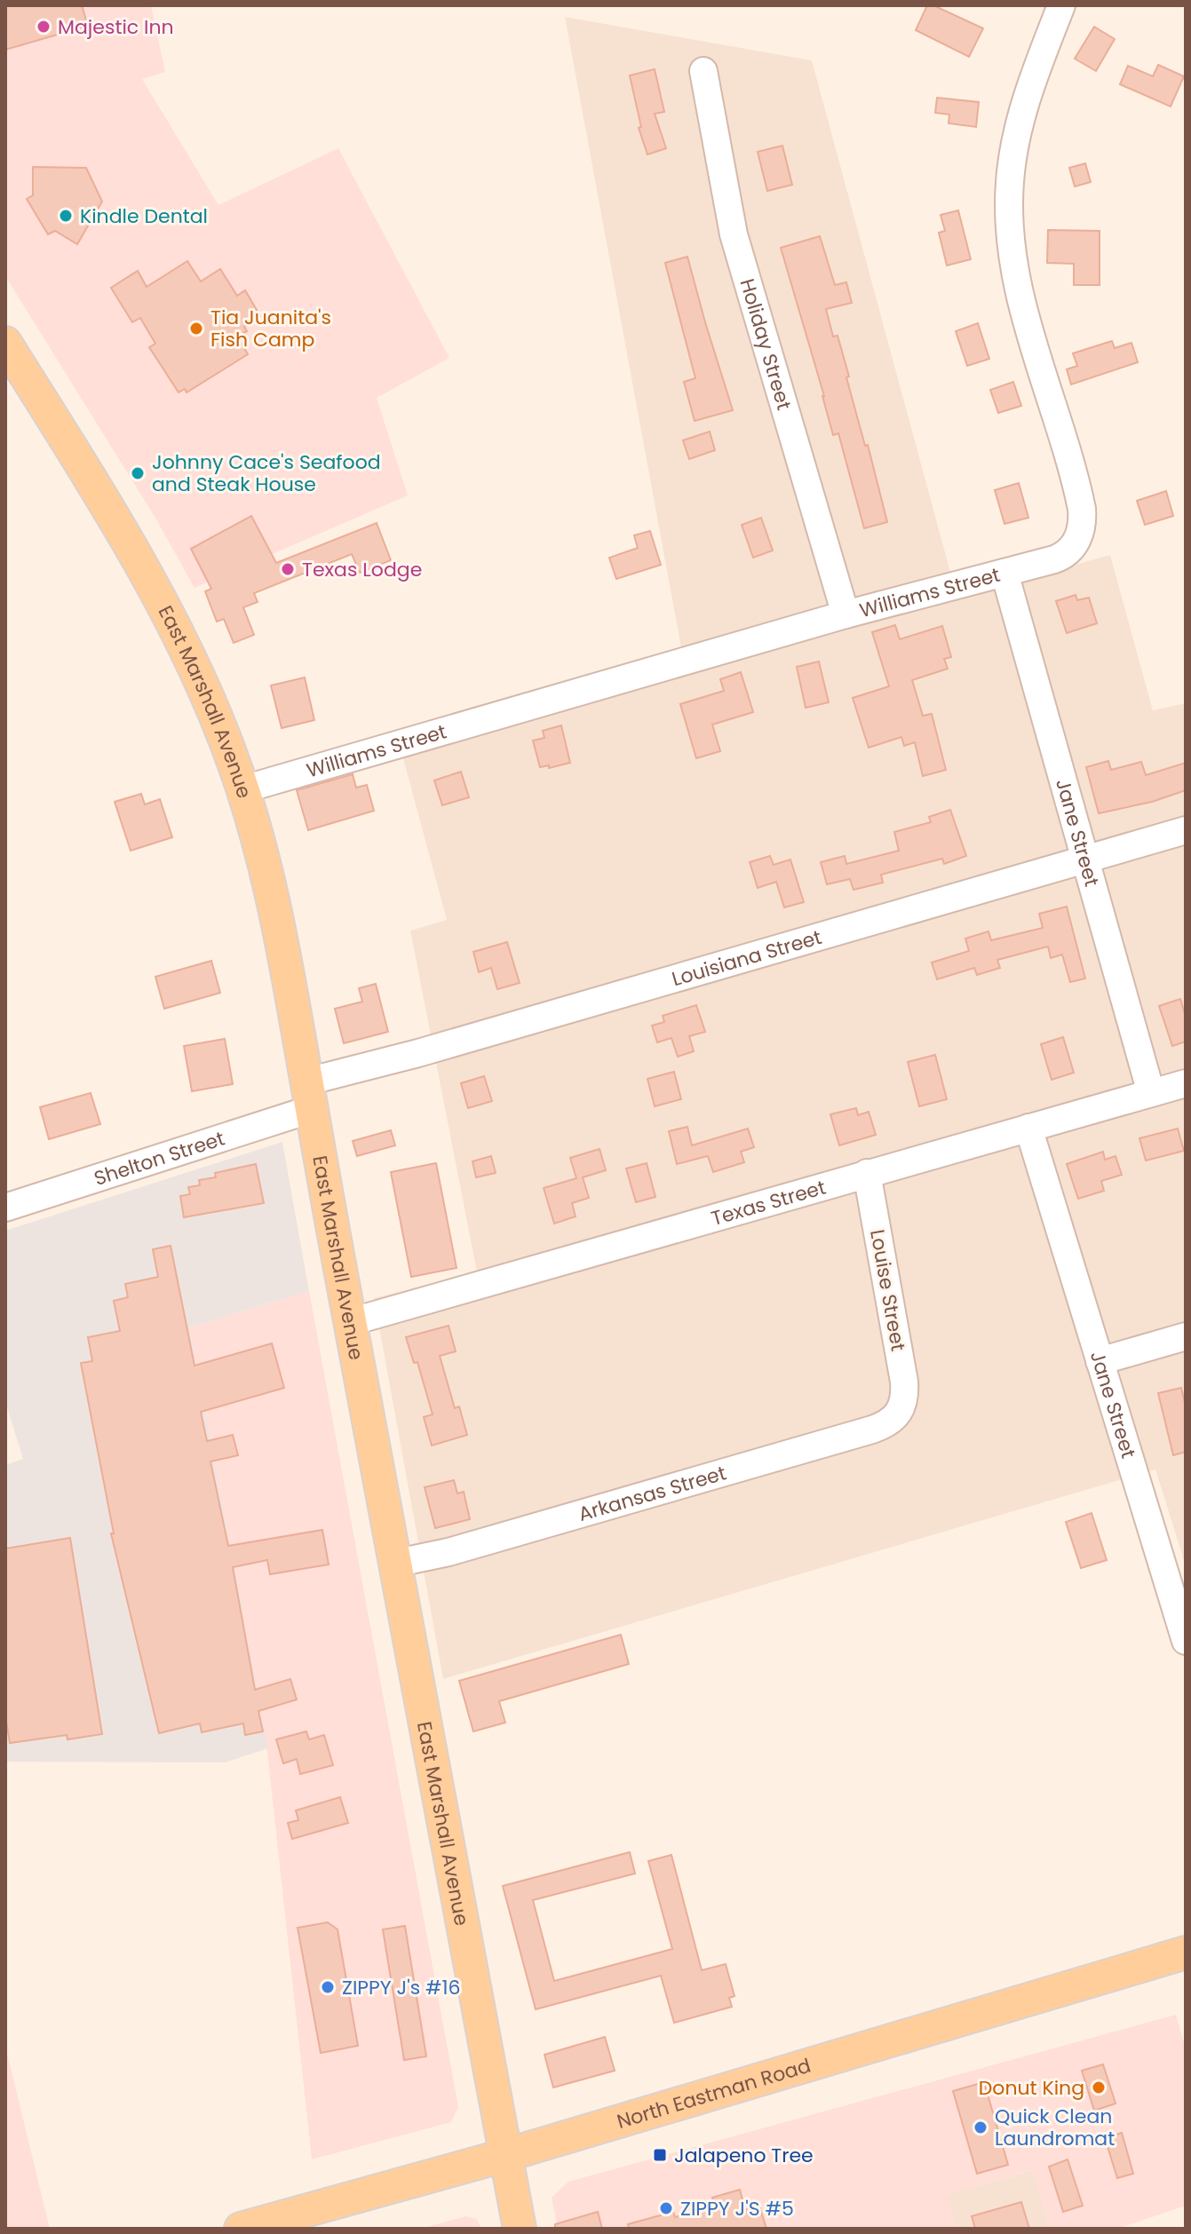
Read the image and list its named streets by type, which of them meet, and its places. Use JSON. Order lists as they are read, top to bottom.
{
  "streets": {
    "main road": ["East Marshall Avenue", "North Eastman Road"],
    "street": [
      "Holiday Street",
      "Williams Street",
      "Jane Street",
      "Louisiana Street",
      "Shelton Street",
      "Texas Street",
      "Louise Street",
      "Arkansas Street"
    ]
  },
  "crossings": [
    ["Holiday Street", "Williams Street"],
    ["Williams Street", "East Marshall Avenue"],
    ["Williams Street", "Jane Street"],
    ["East Marshall Avenue", "Louisiana Street"],
    ["East Marshall Avenue", "Shelton Street"],
    ["East Marshall Avenue", "Texas Street"],
    ["East Marshall Avenue", "Arkansas Street"],
    ["East Marshall Avenue", "North Eastman Road"],
    ["Jane Street", "Louisiana Street"],
    ["Jane Street", "Texas Street"],
    ["Louisiana Street", "Shelton Street"],
    ["Texas Street", "Louise Street"],
    ["Louise Street", "Arkansas Street"]
  ],
  "places": {
    "other": [
      "Majestic Inn",
      "Kindle Dental",
      "Tia Juanita's Fish Camp",
      "Johnny Cace's Seafood and Steak House",
      "Texas Lodge",
      "ZIPPY J's #16",
      "Donut King",
      "Quick Clean Laundromat",
      "ZIPPY J'S #5"
    ],
    "transit": ["Jalapeno Tree"]
  }
}
